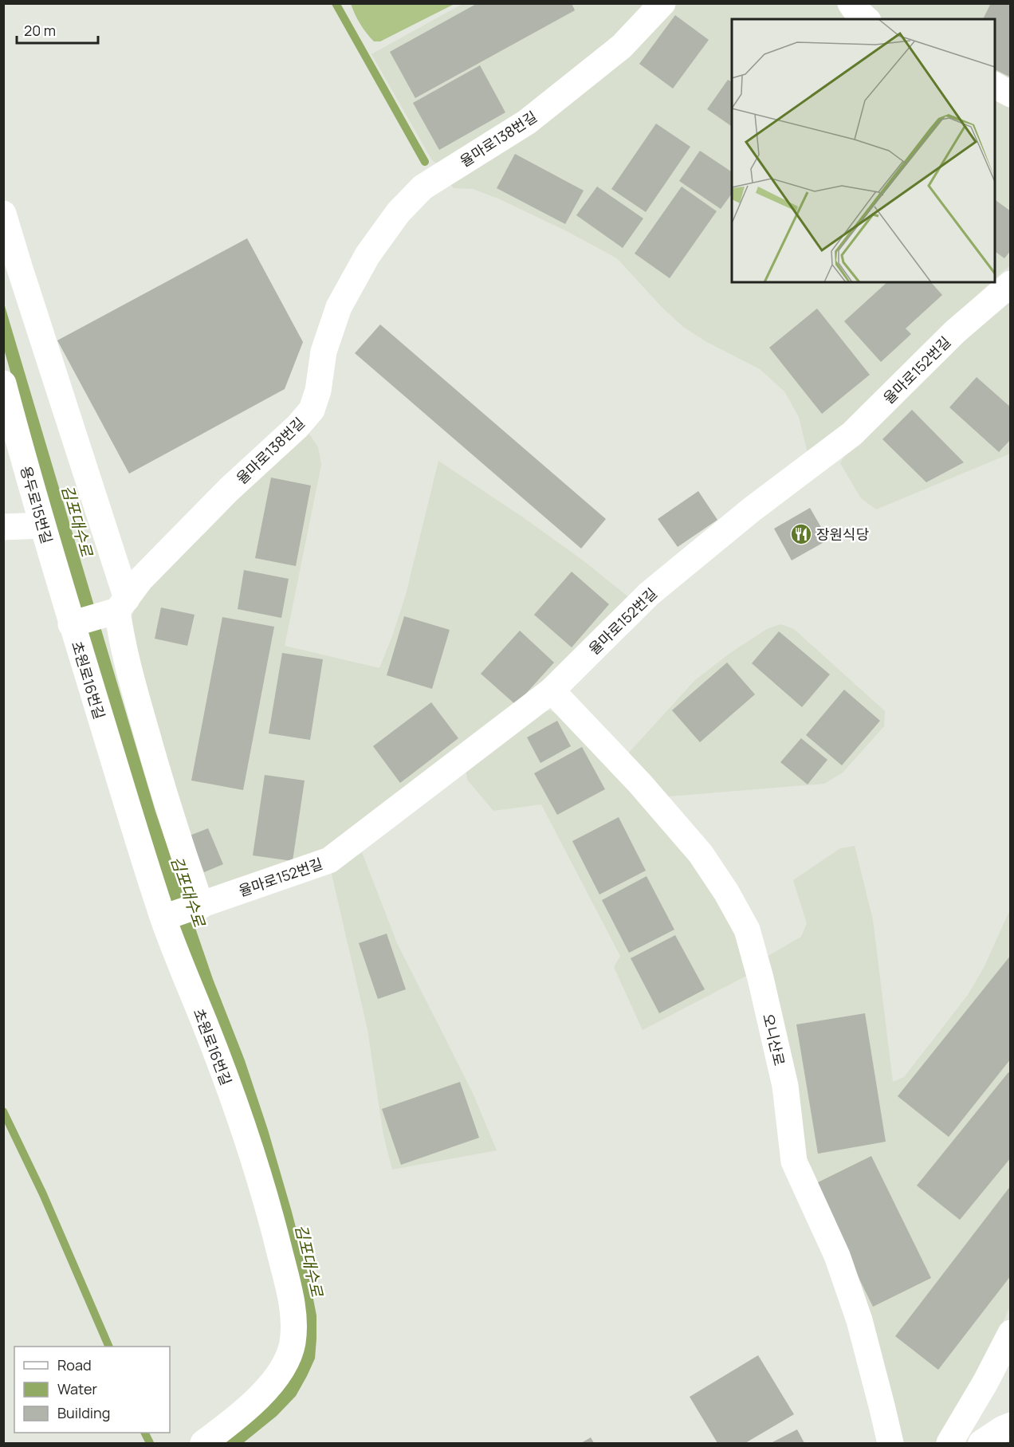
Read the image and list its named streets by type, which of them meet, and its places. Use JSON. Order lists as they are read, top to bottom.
{
  "streets": {
    "street": [
      "율마로138번길",
      "율마로152번길",
      "용두로15번길",
      "초원로16번길",
      "오니산로"
    ]
  },
  "crossings": [
    ["율마로152번길", "초원로16번길"],
    ["율마로152번길", "오니산로"],
    ["용두로15번길", "초원로16번길"]
  ],
  "water": ["김포대수로"],
  "places": {
    "restaurant": ["장원식당"]
  },
  "legend": ["Road", "Water", "Building"],
  "scale_bar": "20 m"
}
